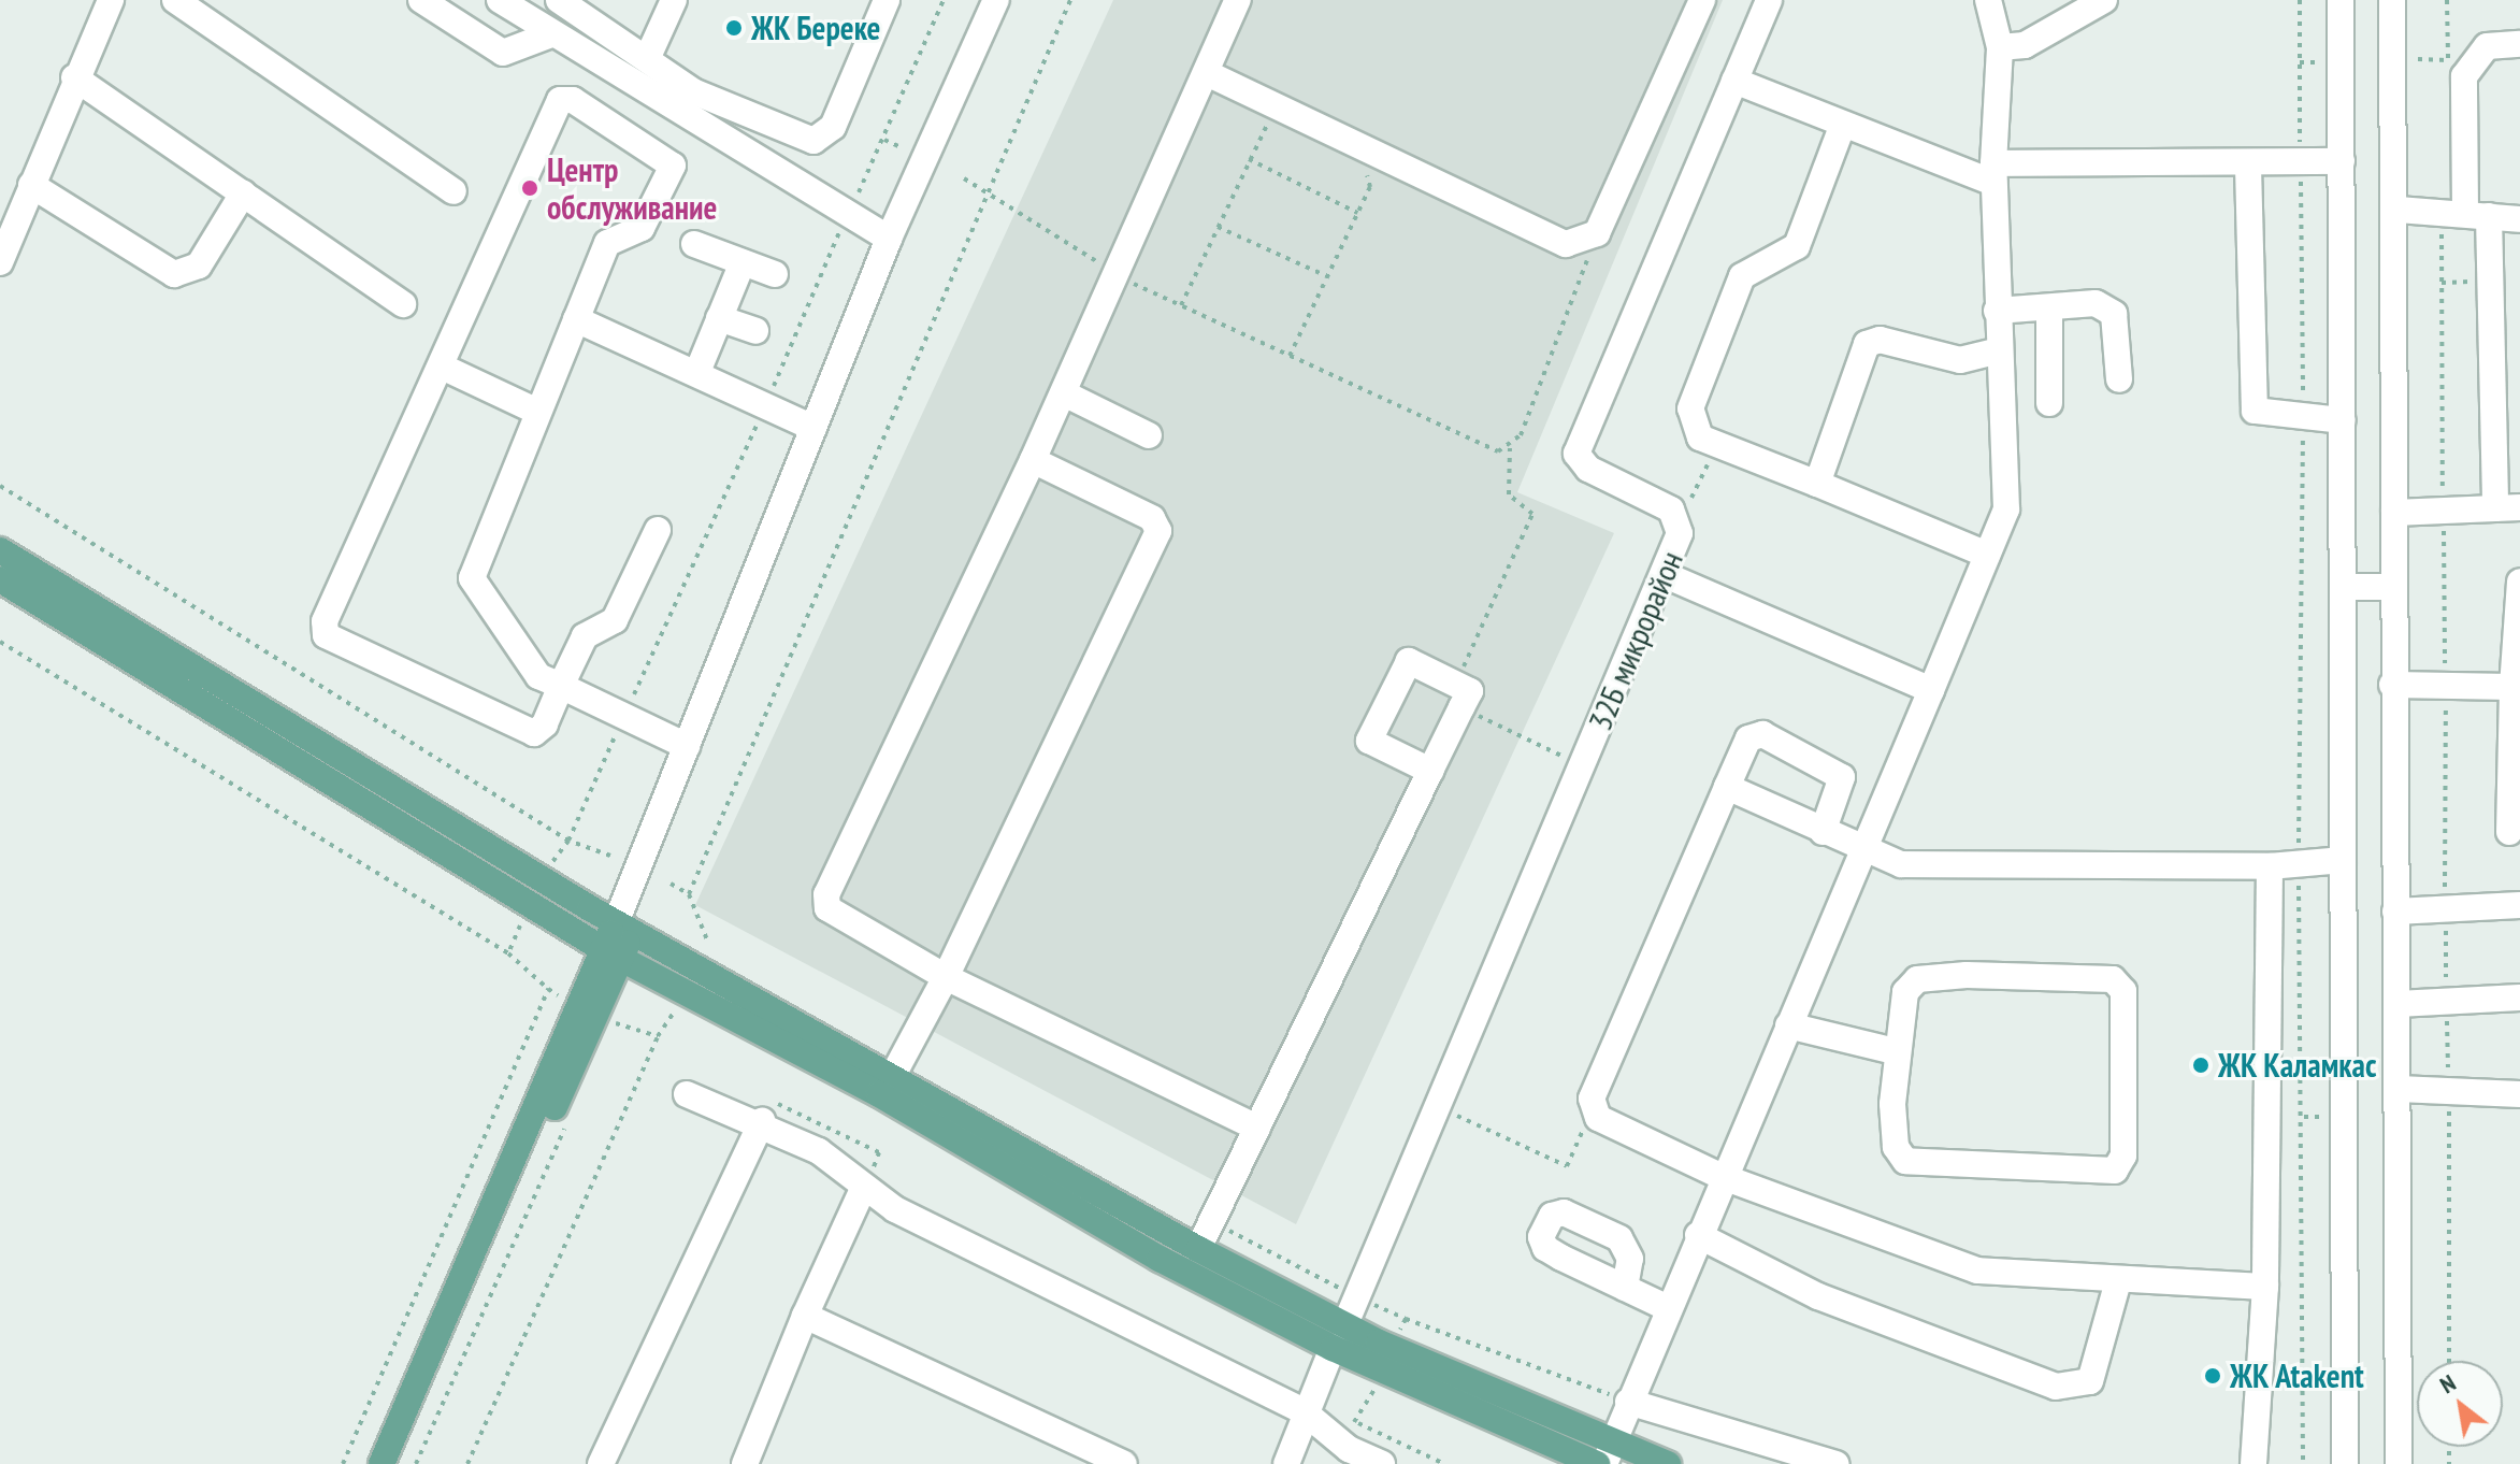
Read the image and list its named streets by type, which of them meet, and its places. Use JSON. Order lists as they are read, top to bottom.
{
  "streets": {
    "street": ["32Б микрорайон"]
  },
  "places": [
    "ЖК Береке",
    "Центр обслуживание",
    "ЖК Каламкас",
    "ЖК Atakent"
  ],
  "north": "top left"
}
